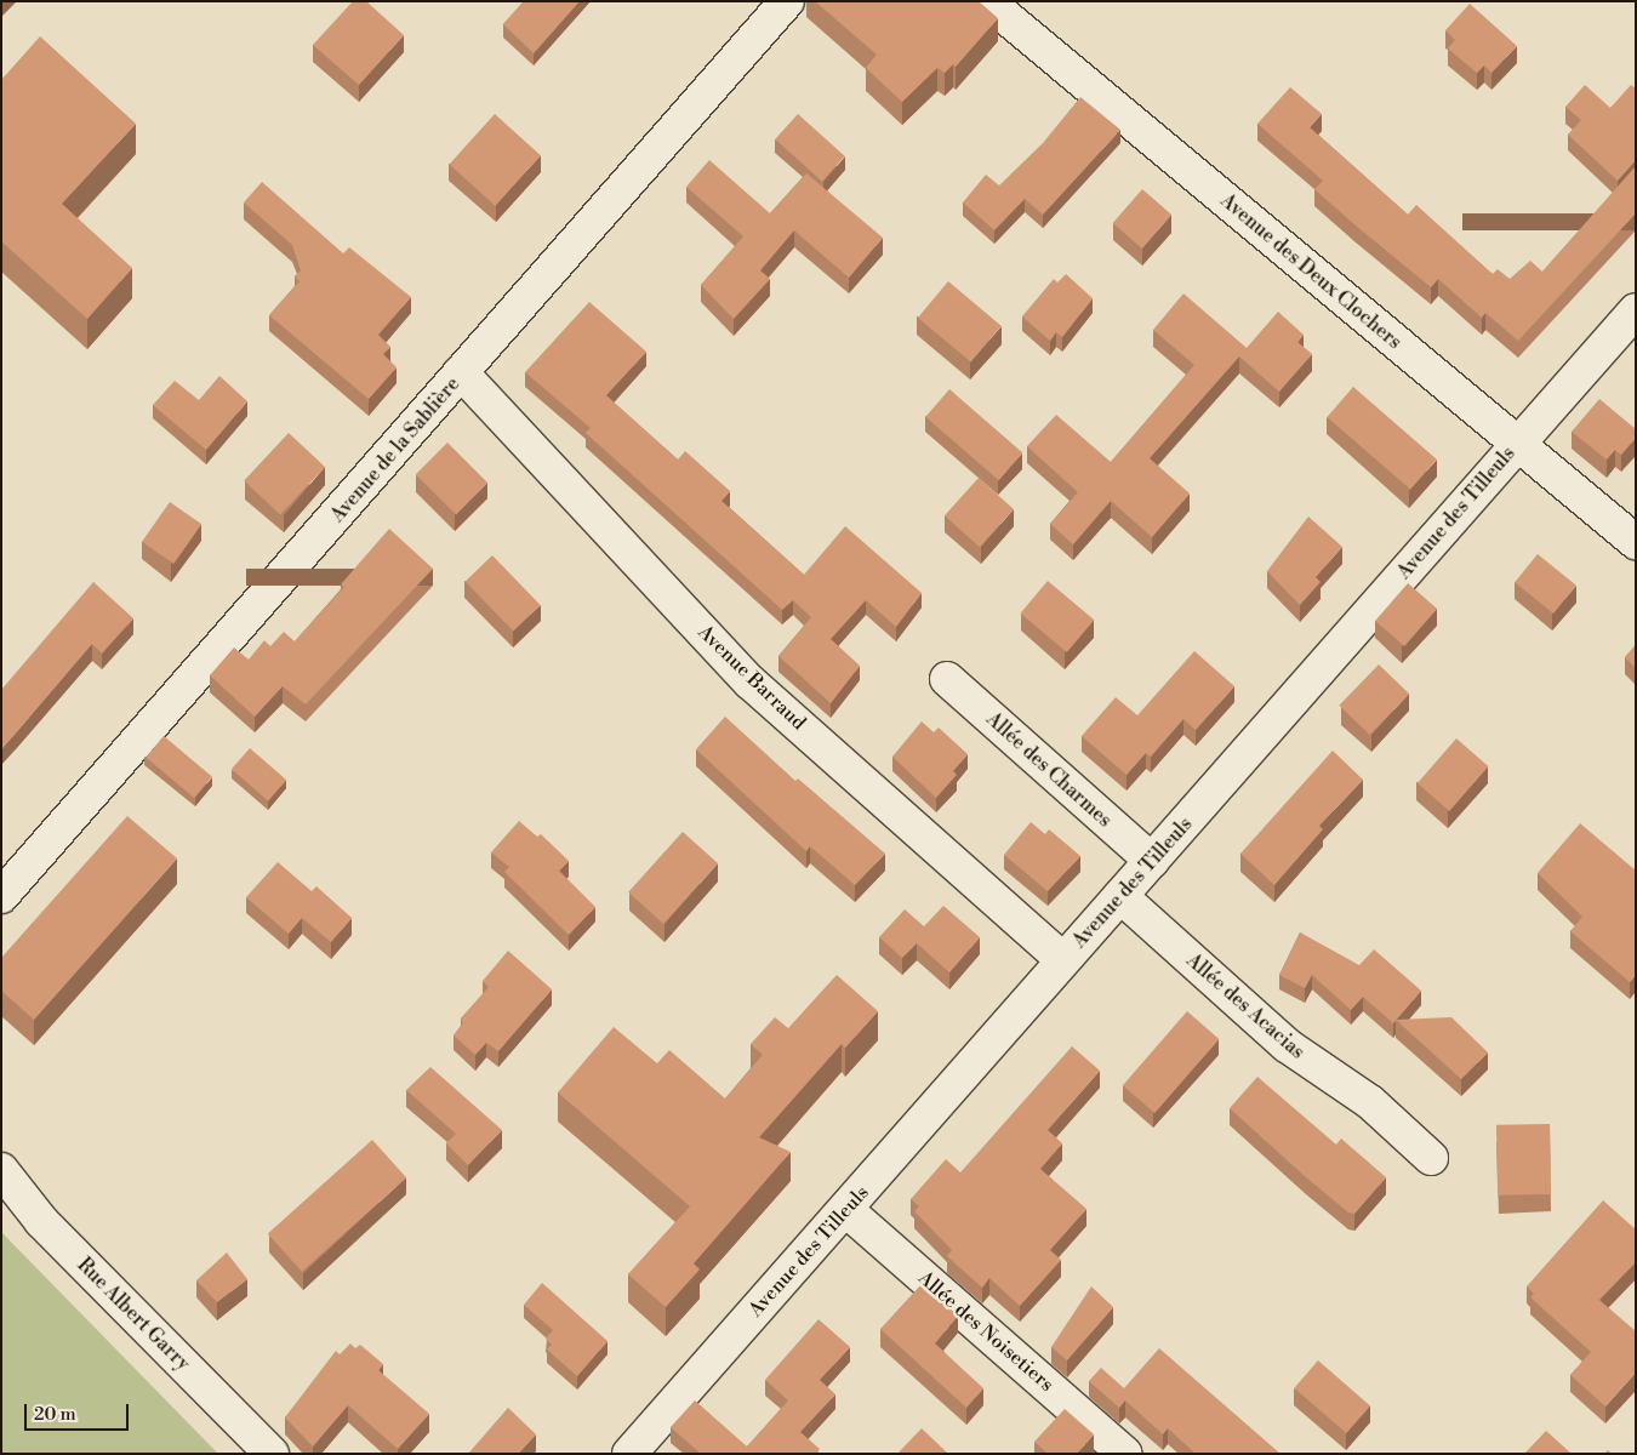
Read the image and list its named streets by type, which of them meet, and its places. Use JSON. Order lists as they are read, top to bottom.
{
  "streets": {
    "street": [
      "Avenue des Deux Clochers",
      "Avenue de la Sablière",
      "Avenue des Tilleuls",
      "Avenue Barraud",
      "Allée des Charmes",
      "Allée des Acacias",
      "Rue Albert Garry",
      "Allée des Noisetiers"
    ]
  },
  "crossings": [
    ["Avenue des Deux Clochers", "Avenue des Tilleuls"],
    ["Avenue de la Sablière", "Avenue Barraud"],
    ["Avenue des Tilleuls", "Avenue Barraud"],
    ["Avenue des Tilleuls", "Allée des Charmes"],
    ["Avenue des Tilleuls", "Allée des Acacias"],
    ["Avenue des Tilleuls", "Allée des Noisetiers"]
  ],
  "scale_bar": "20 m"
}
